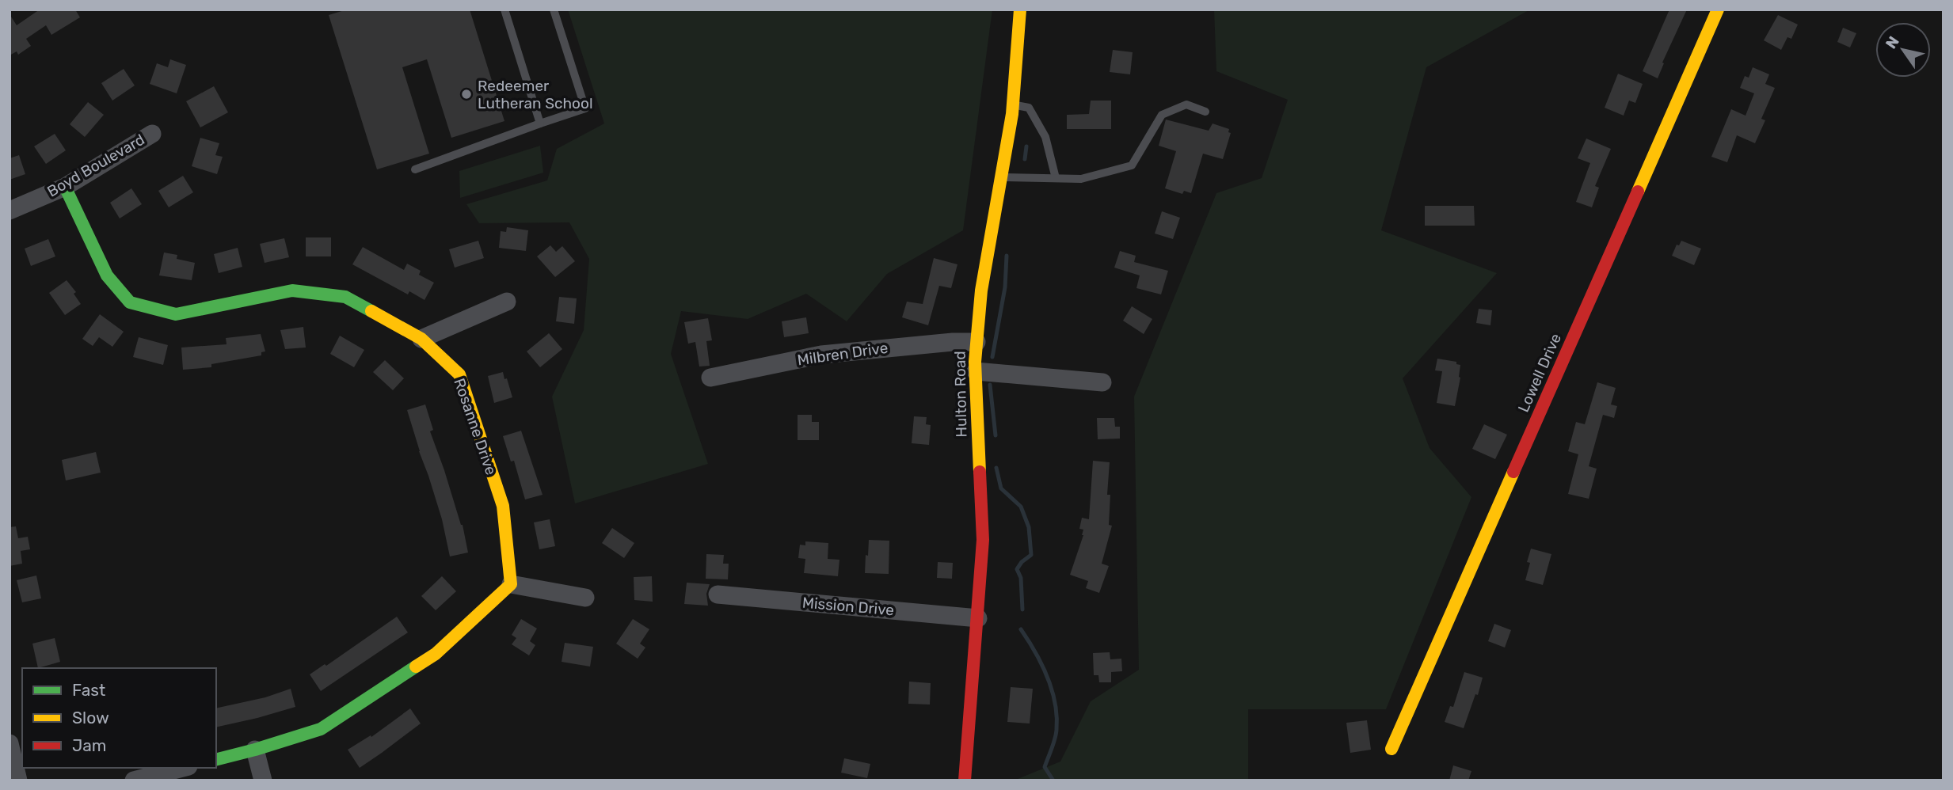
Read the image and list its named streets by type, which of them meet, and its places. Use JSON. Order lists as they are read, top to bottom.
{
  "streets": {
    "street": [
      "Boyd Boulevard",
      "Milbren Drive",
      "Lowell Drive",
      "Hulton Road",
      "Rosanne Drive",
      "Mission Drive"
    ]
  },
  "crossings": [
    ["Boyd Boulevard", "Rosanne Drive"],
    ["Milbren Drive", "Hulton Road"],
    ["Hulton Road", "Mission Drive"]
  ],
  "places": ["Redeemer Lutheran School"],
  "legend": ["Fast", "Slow", "Jam"],
  "north": "top left"
}
